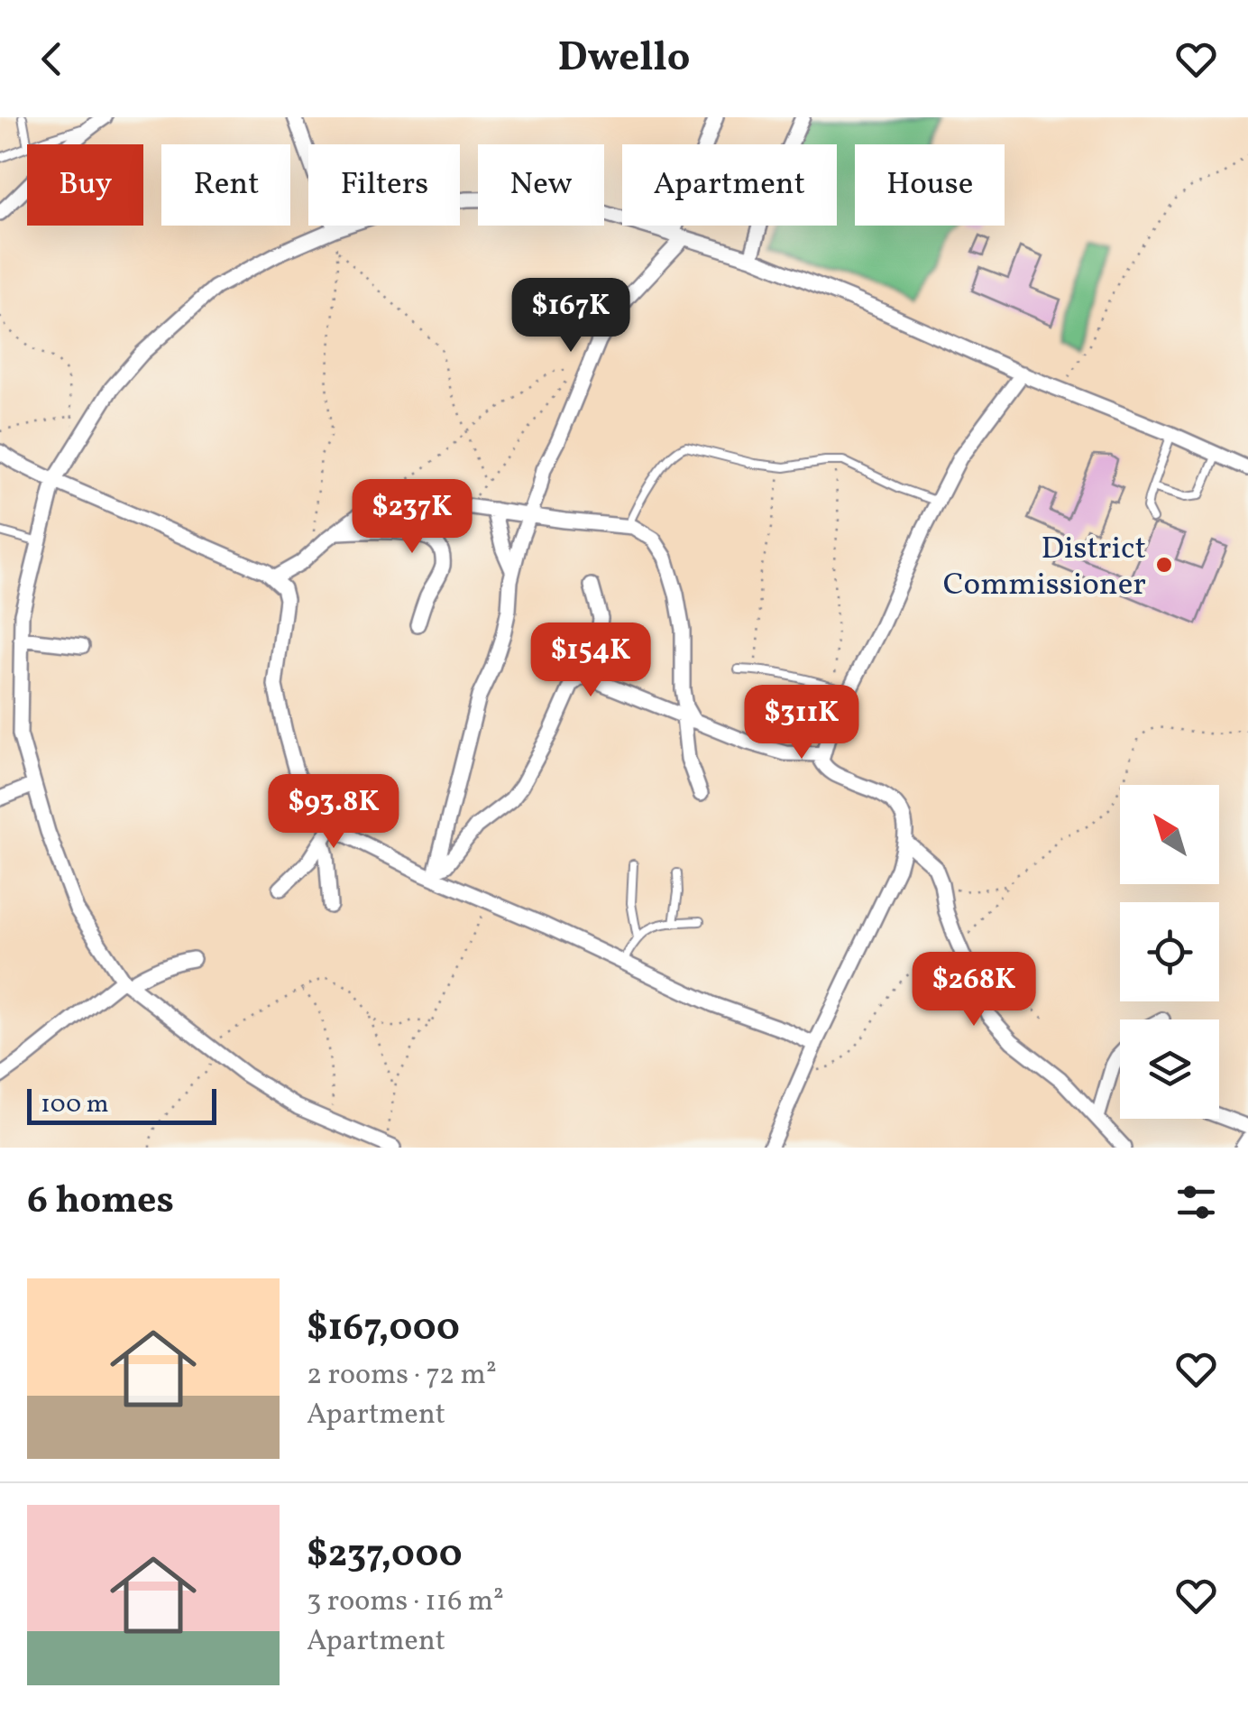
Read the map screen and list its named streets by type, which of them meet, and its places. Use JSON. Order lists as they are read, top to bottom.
{
  "places": ["District Commissioner"],
  "scale_bar": "100 m",
  "north": "top left",
  "page": {
    "header": "Dwello",
    "chip": [
      "Buy",
      "Rent",
      "Filters",
      "New",
      "Apartment",
      "House"
    ],
    "price": [
      "$167K",
      "$237K",
      "$154K",
      "$311K",
      "$93.8K",
      "$268K"
    ],
    "scale": "100 m",
    "heading": "6 homes",
    "list": [
      {
        "name": "$167,000",
        "note": "2 rooms · 72 m² · Apartment"
      },
      {
        "name": "$237,000",
        "note": "3 rooms · 116 m² · Apartment"
      }
    ]
  }
}
